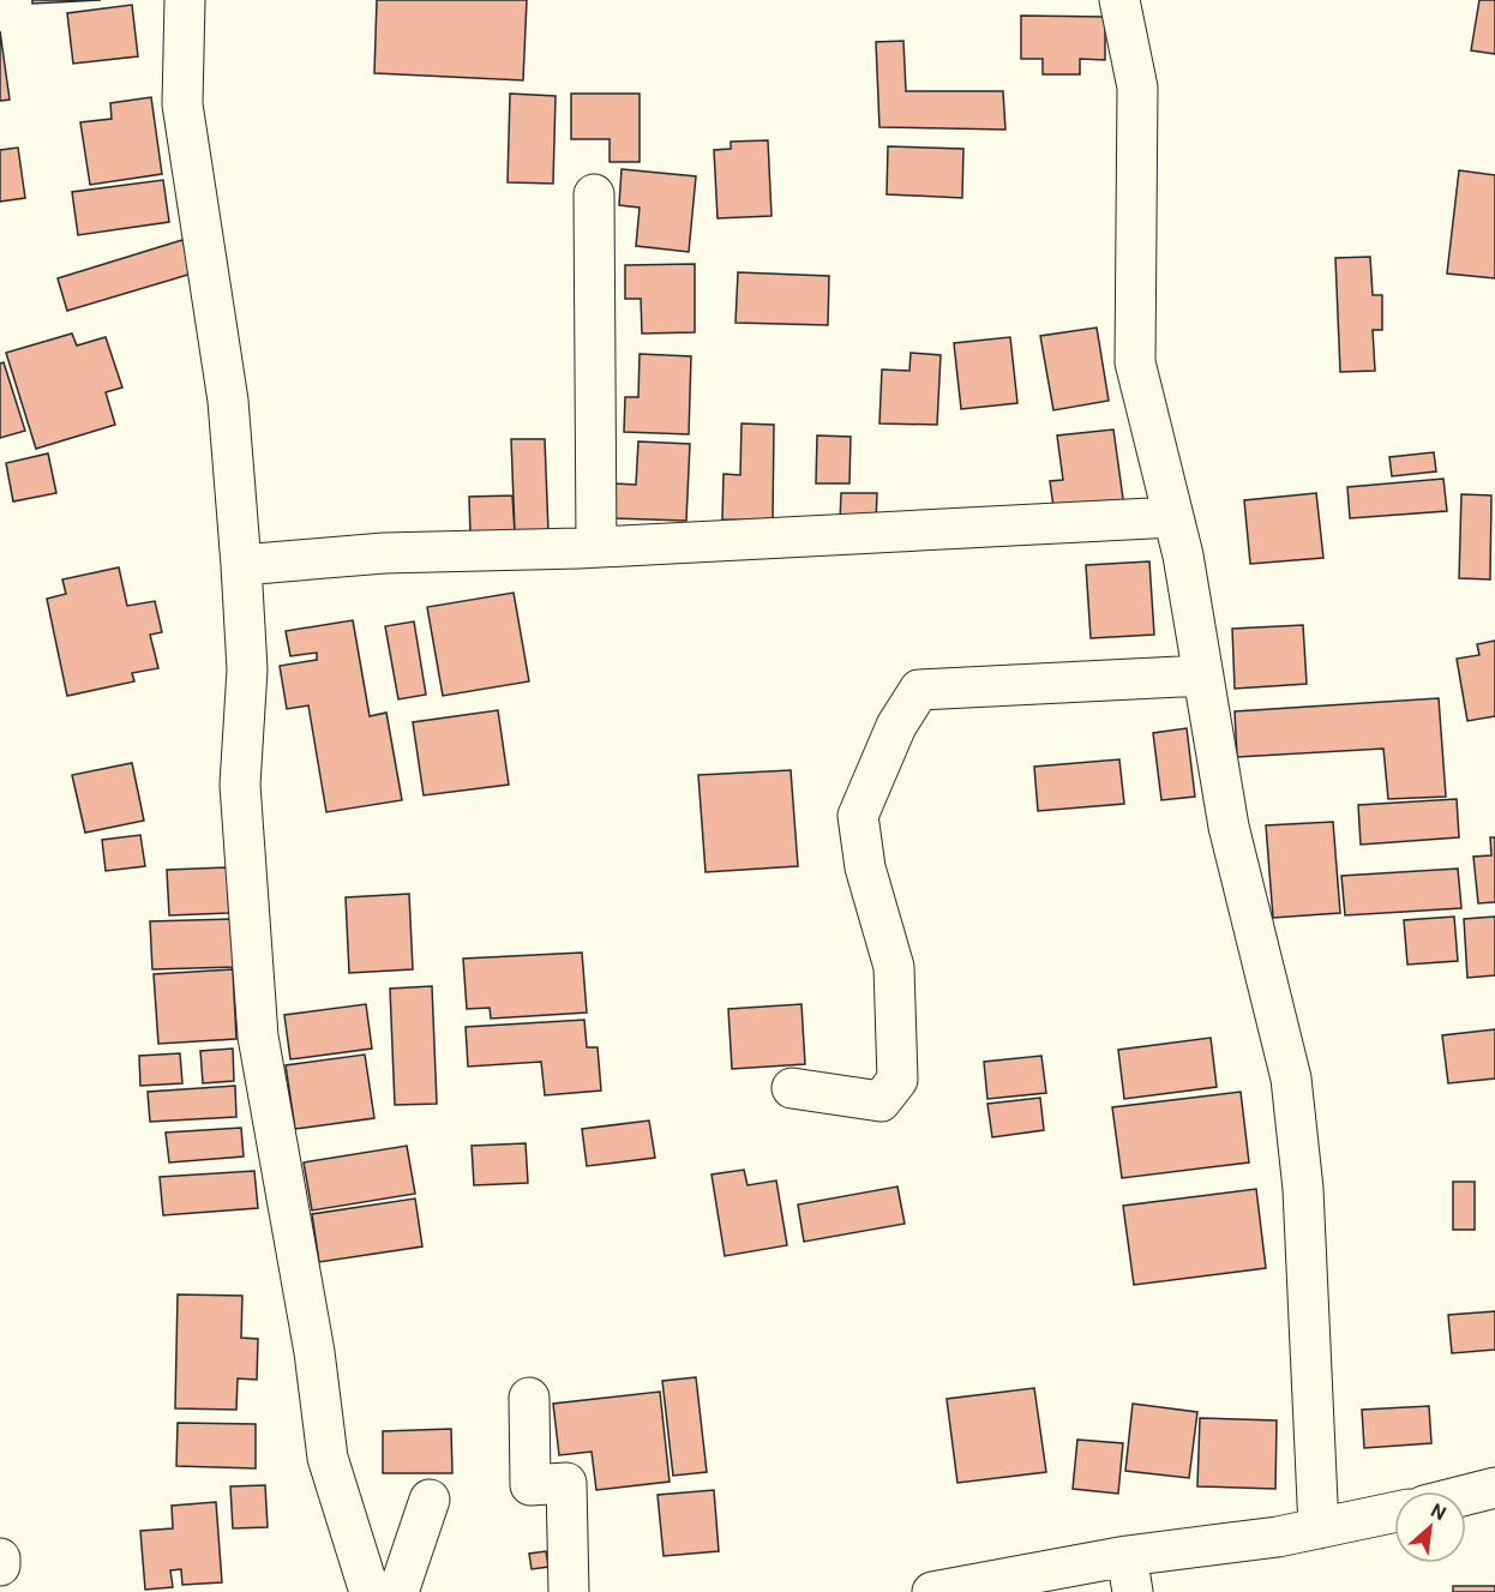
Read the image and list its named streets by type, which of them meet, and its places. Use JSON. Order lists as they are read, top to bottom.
{
  "north": "top right"
}
